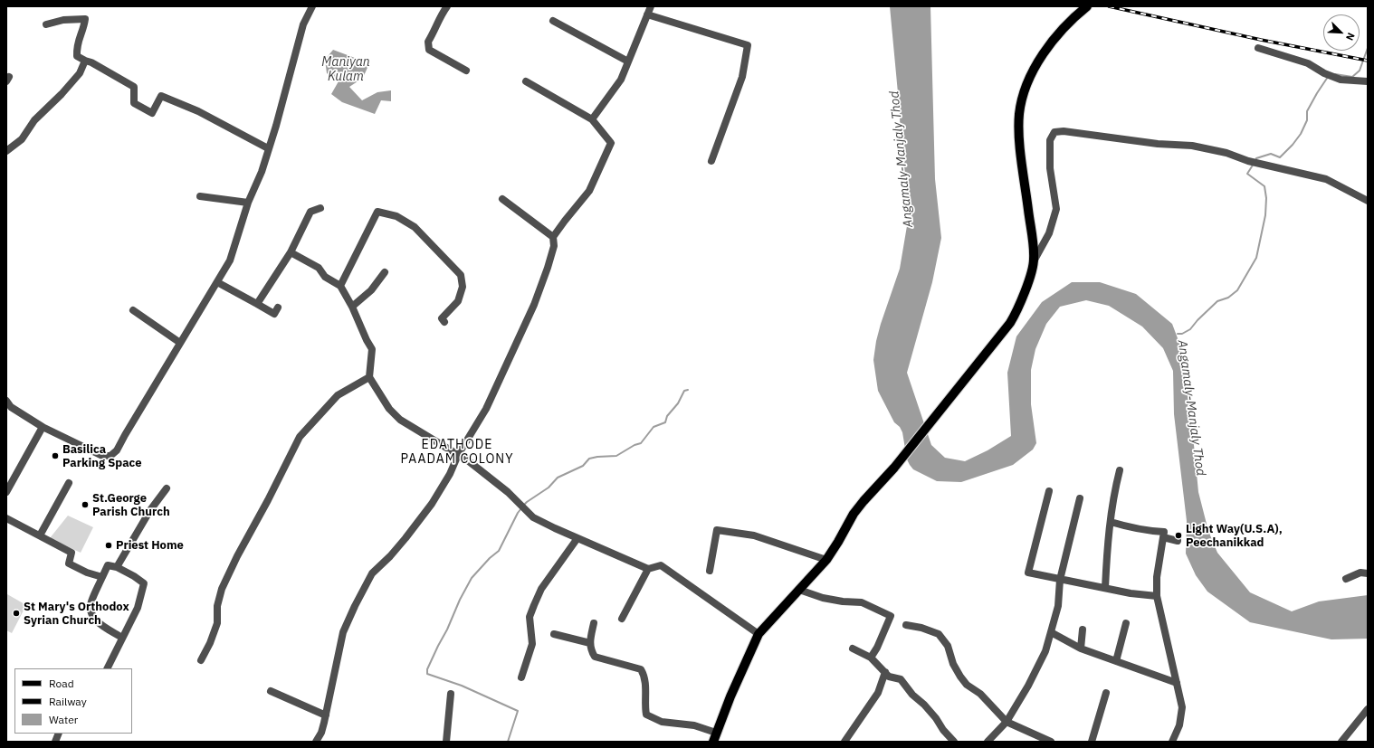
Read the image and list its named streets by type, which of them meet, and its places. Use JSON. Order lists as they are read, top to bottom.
{
  "districts": ["EDATHODE PAADAM COLONY"],
  "water": ["Maniyan Kulam", "Angamaly-Manjaly Thod"],
  "places": [
    "Basilica Parking Space",
    "St.George Parish Church",
    "Light Way(U.S.A), Peechanikkad",
    "Priest Home",
    "St Mary's Orthodox Syrian Church"
  ],
  "legend": ["Road", "Railway", "Water"],
  "north": "bottom right"
}
